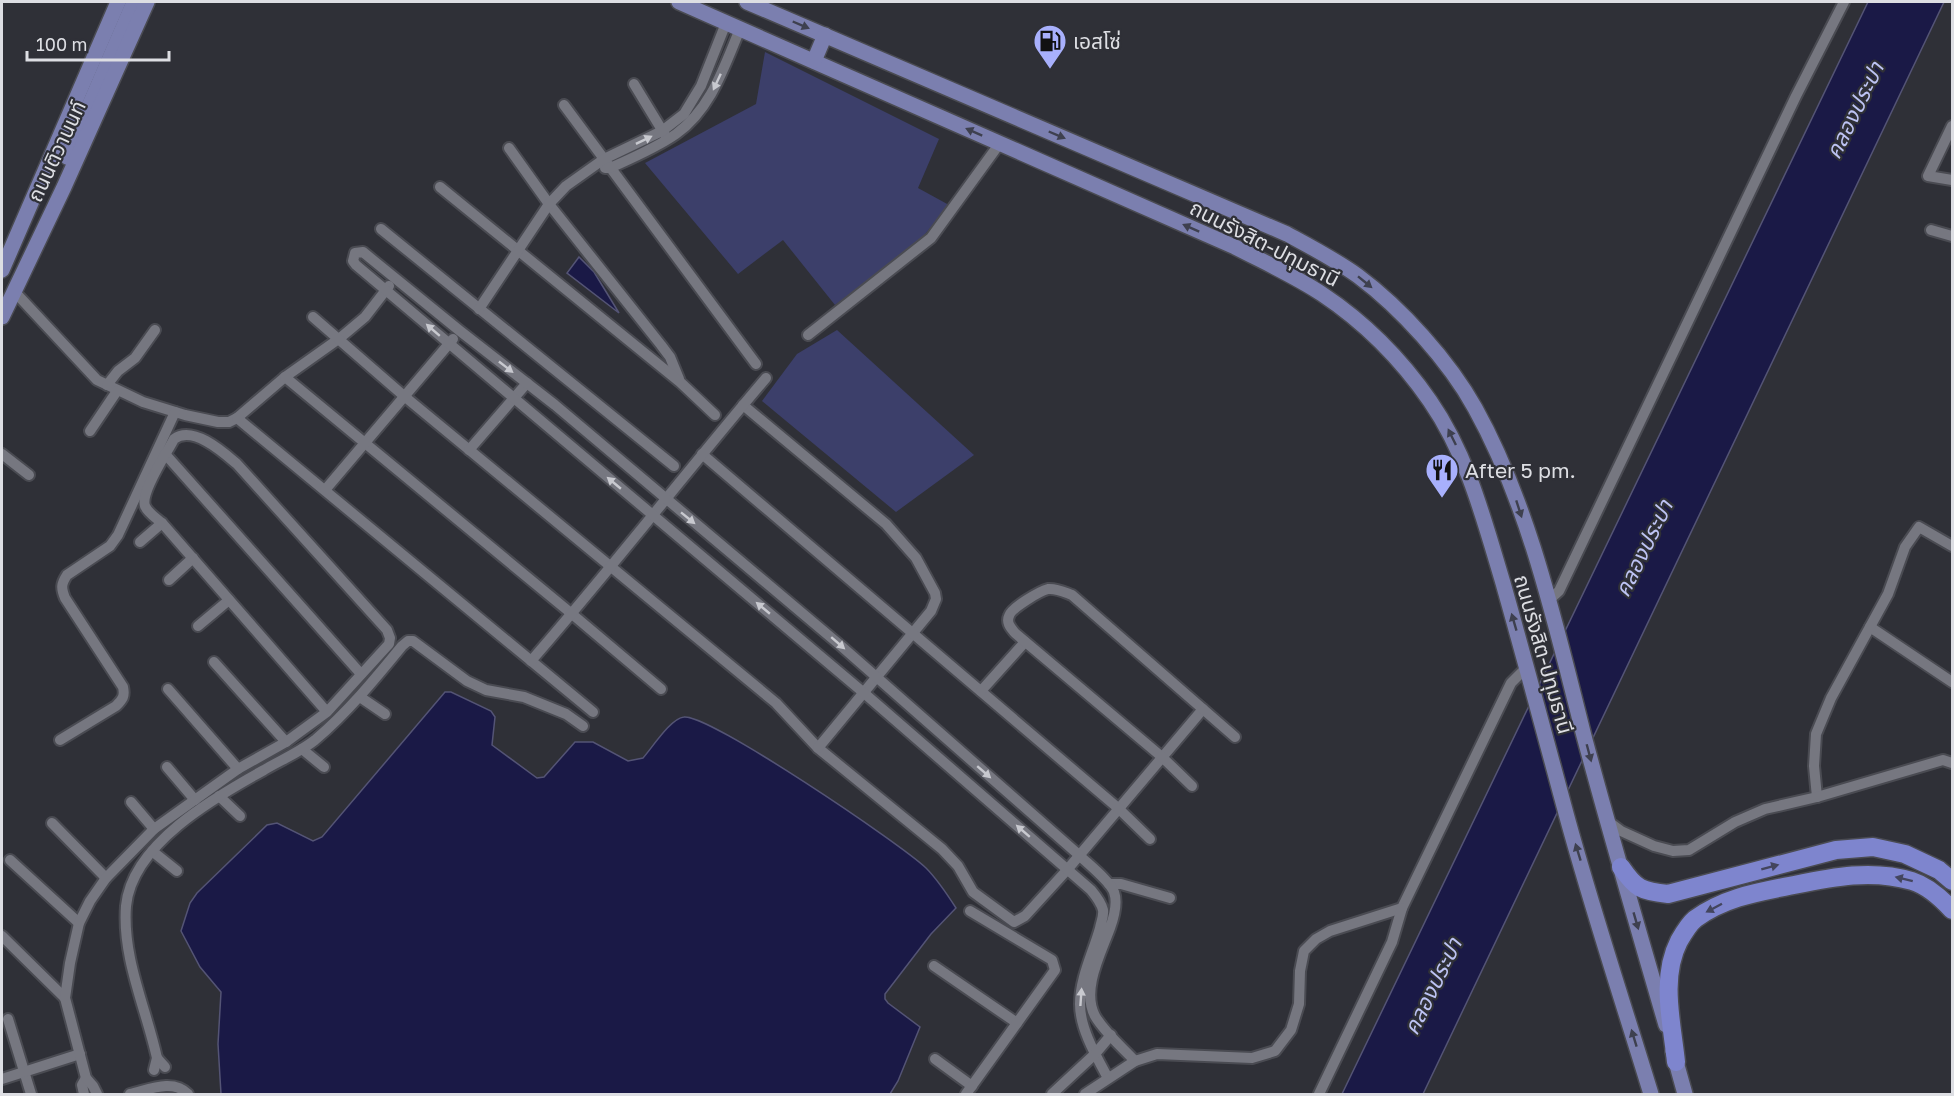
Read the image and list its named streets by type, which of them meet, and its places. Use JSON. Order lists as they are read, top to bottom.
{
  "streets": {
    "main road": ["ถนนติวานนท์", "ถนนรังสิต-ปทุมธานี"]
  },
  "water": ["คลองประปา"],
  "places": {
    "fuel station": ["เอสโซ่"],
    "restaurant": ["After 5 pm."]
  },
  "scale_bar": "100 m"
}
